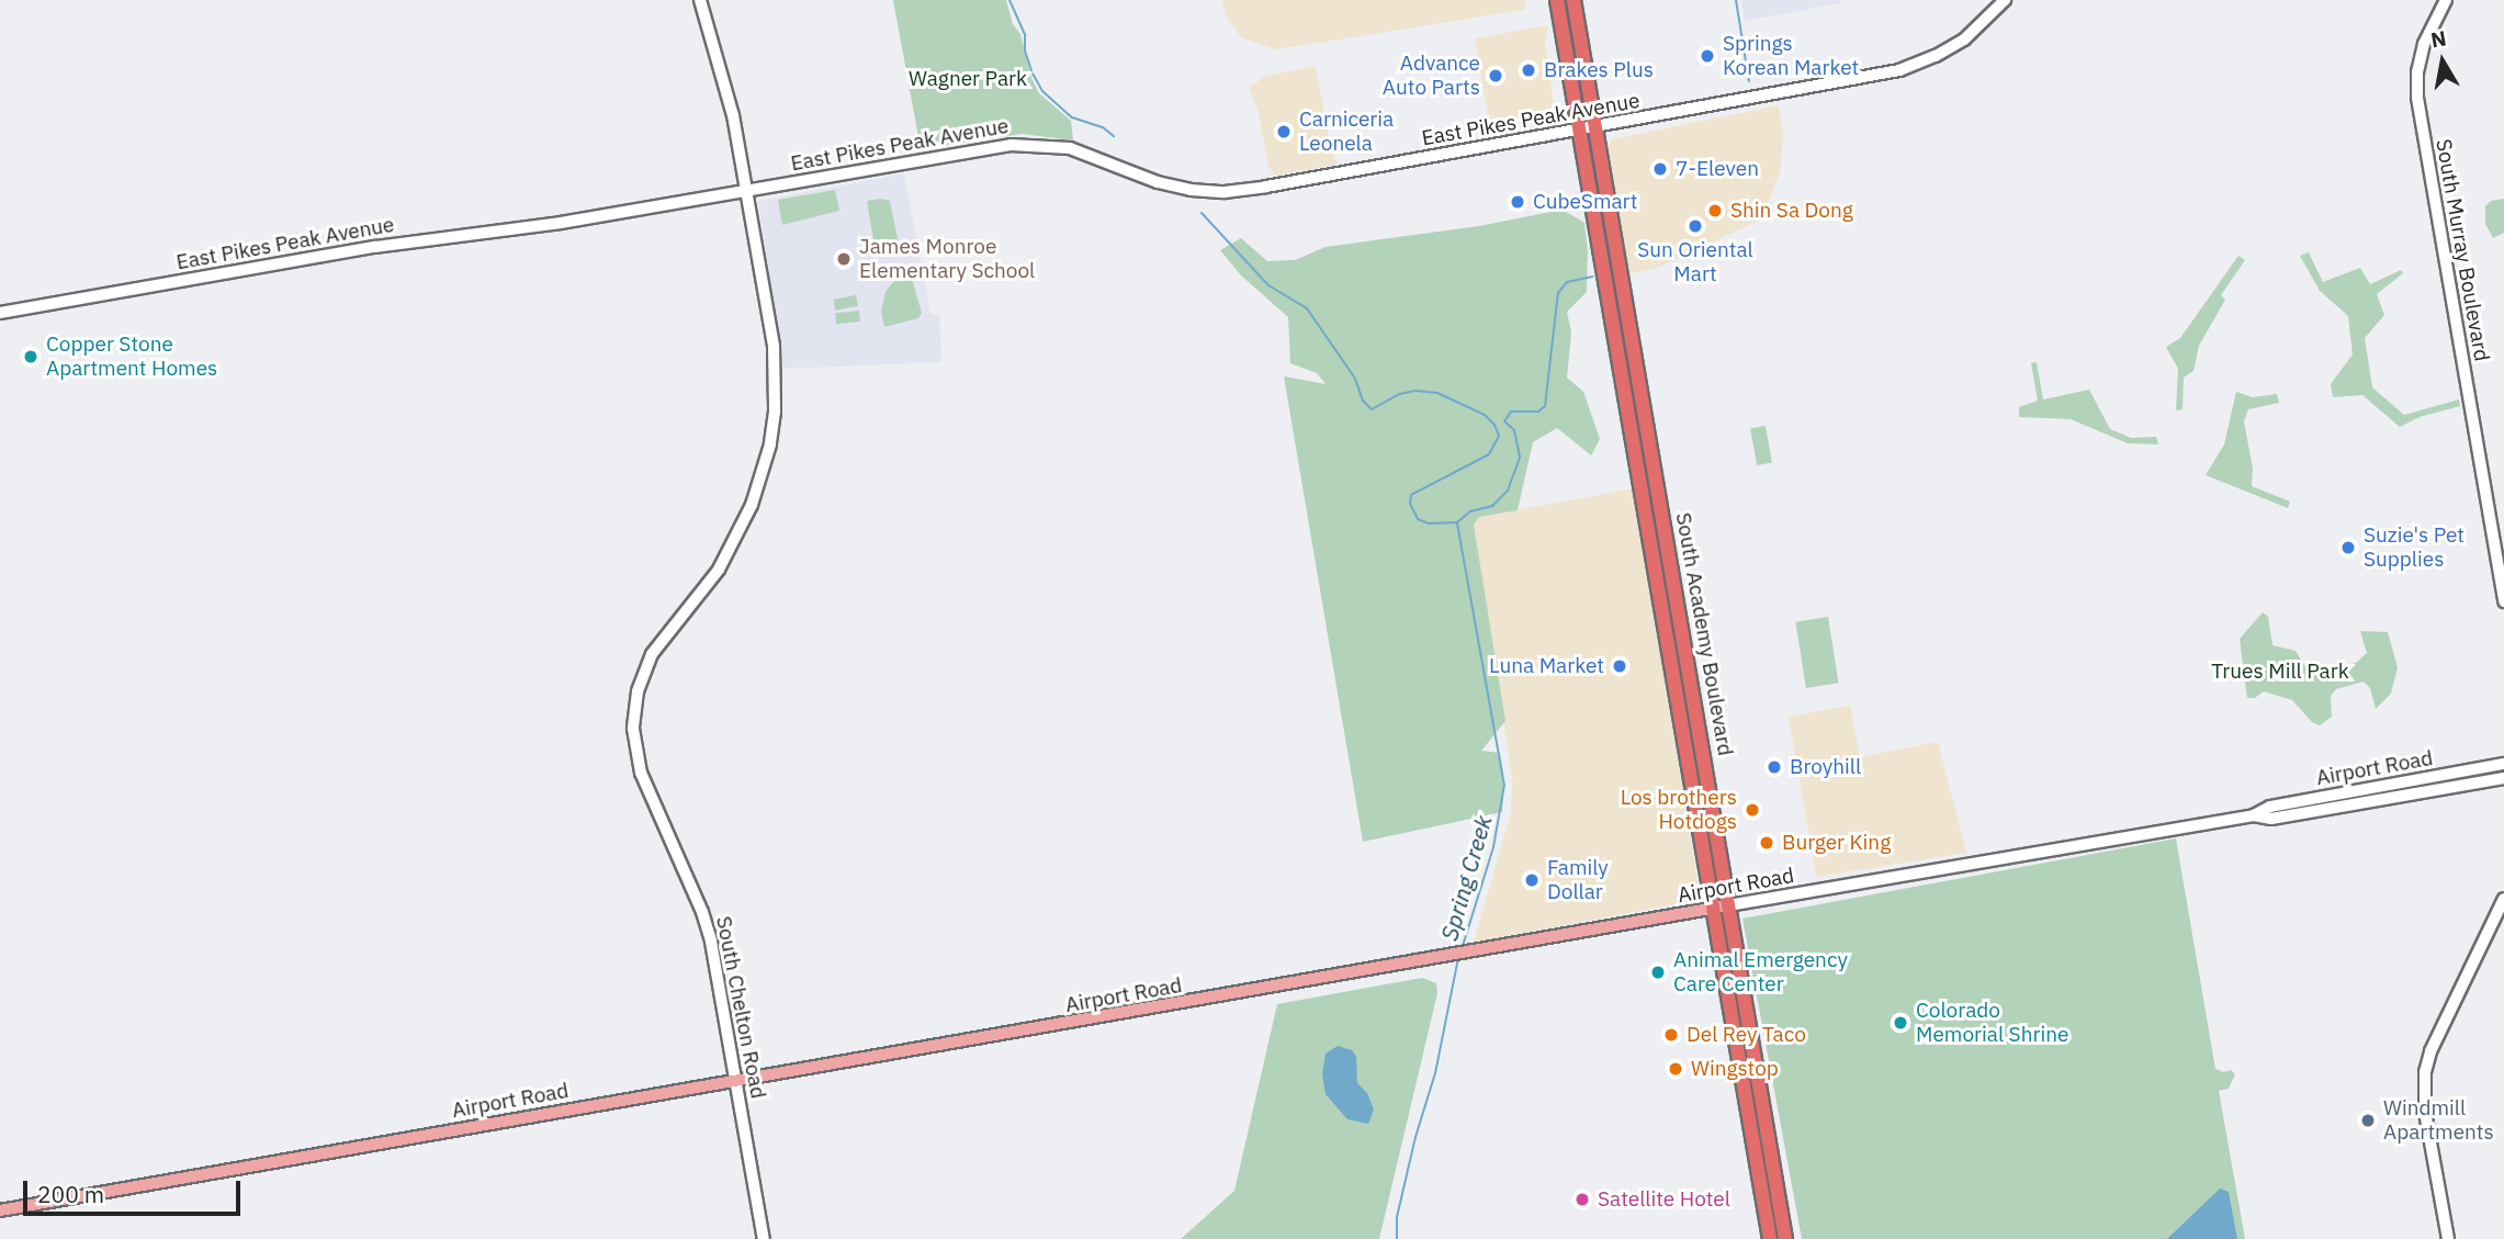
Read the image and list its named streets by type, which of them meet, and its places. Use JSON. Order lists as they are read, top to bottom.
{
  "streets": {
    "highway": ["South Academy Boulevard"],
    "main road": [
      "East Pikes Peak Avenue",
      "South Murray Boulevard",
      "Airport Road",
      "South Chelton Road"
    ]
  },
  "crossings": [
    ["East Pikes Peak Avenue", "South Academy Boulevard"],
    ["East Pikes Peak Avenue", "South Chelton Road"],
    ["South Academy Boulevard", "Airport Road"],
    ["Airport Road", "South Chelton Road"]
  ],
  "water": ["Spring Creek"],
  "parks": ["Wagner Park", "Trues Mill Park"],
  "places": [
    "Springs Korean Market",
    "Brakes Plus",
    "Advance Auto Parts",
    "Carniceria Leonela",
    "7-Eleven",
    "CubeSmart",
    "Shin Sa Dong",
    "Sun Oriental Mart",
    "James Monroe Elementary School",
    "Copper Stone Apartment Homes",
    "Suzie's Pet Supplies",
    "Luna Market",
    "Broyhill",
    "Los brothers Hotdogs",
    "Burger King",
    "Family Dollar",
    "Animal Emergency Care Center",
    "Colorado Memorial Shrine",
    "Del Rey Taco",
    "Wingstop",
    "Windmill Apartments",
    "Satellite Hotel"
  ],
  "scale_bar": "200 m",
  "north": "top"
}
